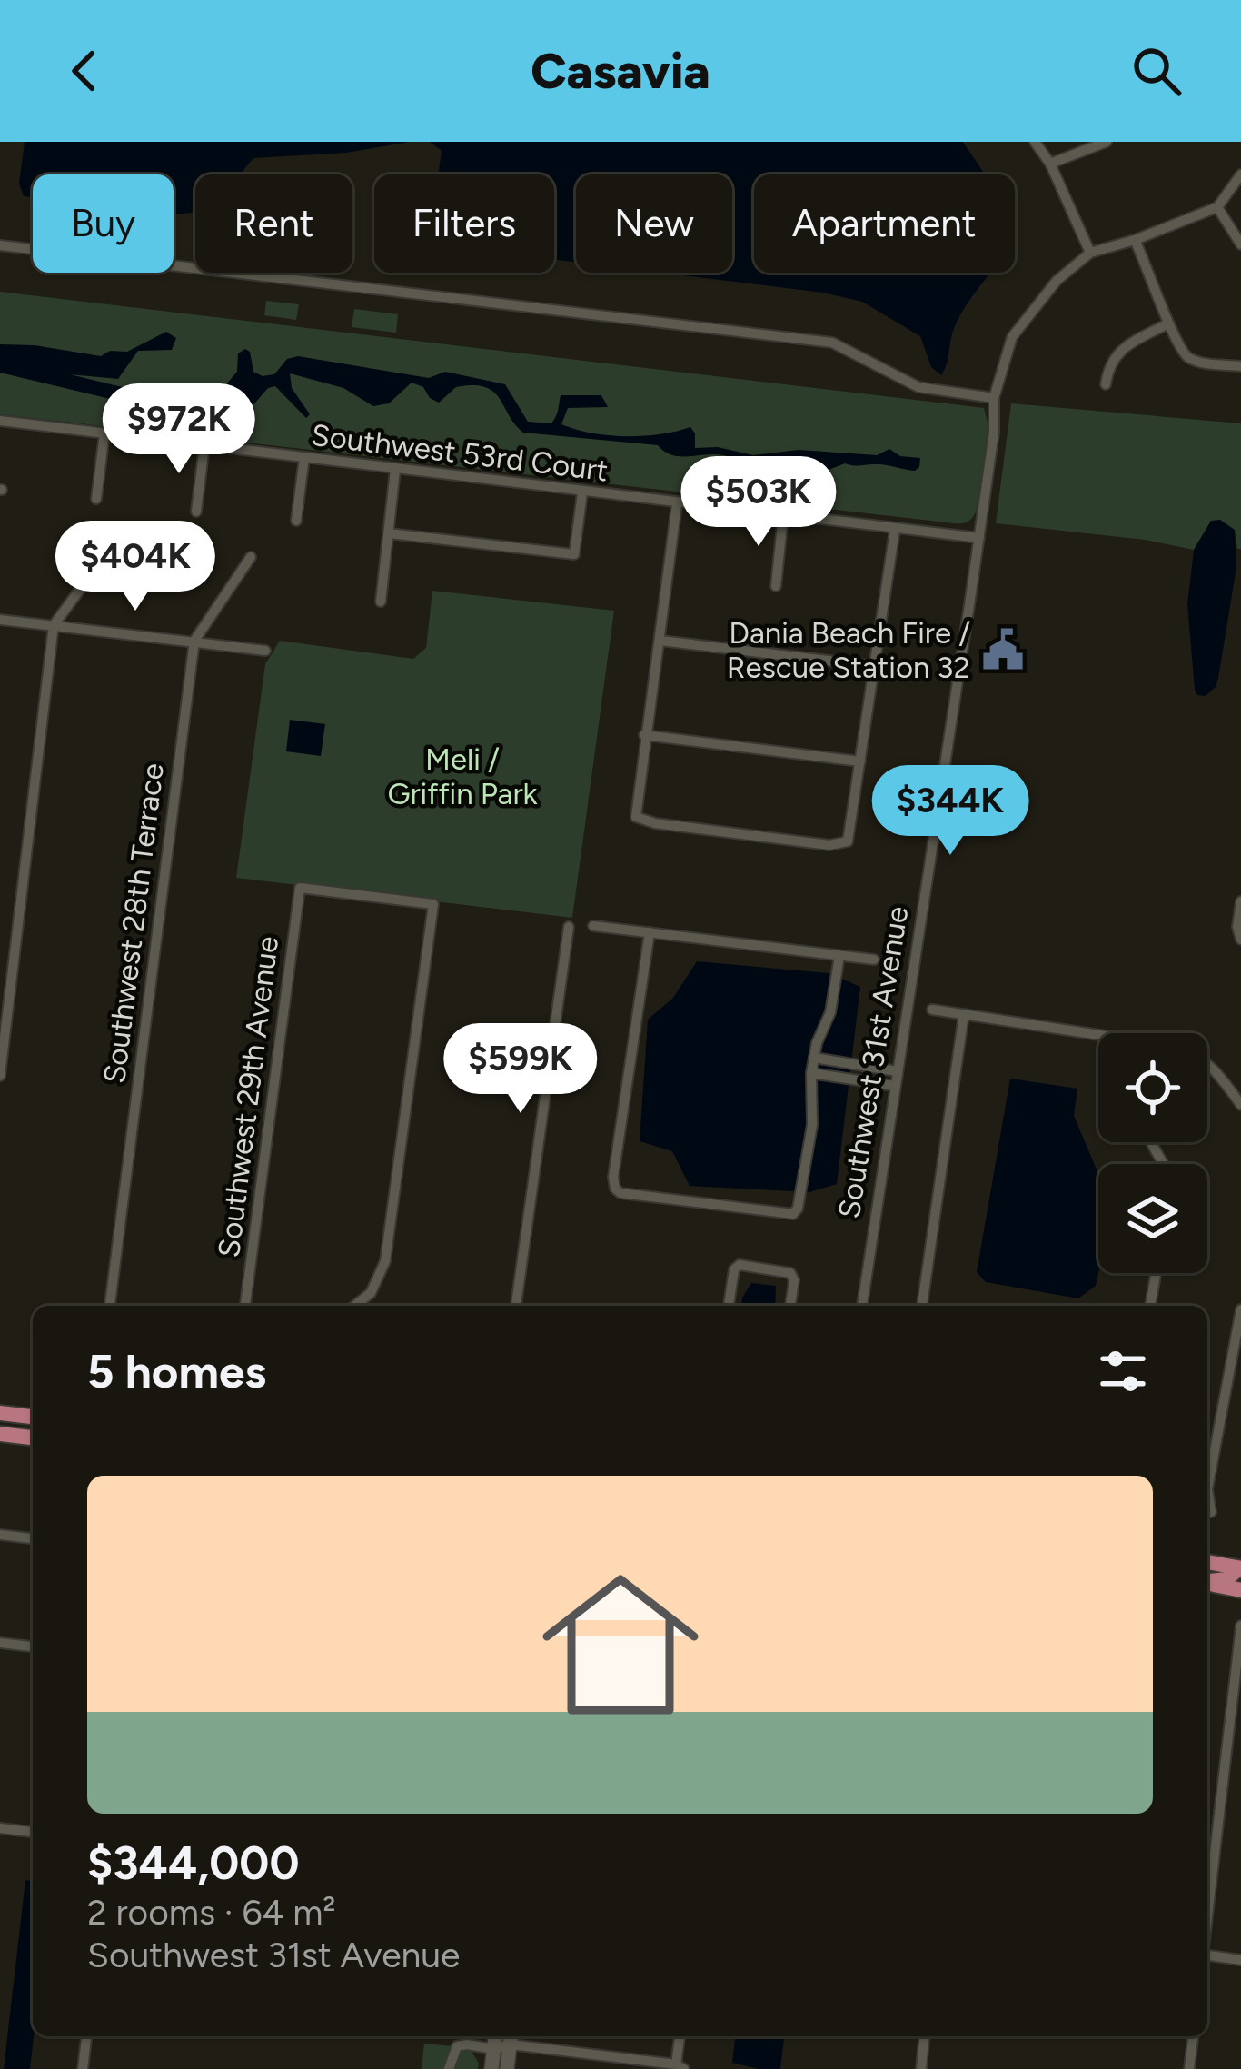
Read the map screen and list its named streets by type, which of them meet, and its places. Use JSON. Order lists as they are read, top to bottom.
{
  "streets": {
    "street": [
      "Southwest 53rd Court",
      "Southwest 28th Terrace",
      "Southwest 31st Avenue",
      "Southwest 29th Avenue"
    ]
  },
  "crossings": [
    ["Southwest 53rd Court", "Southwest 31st Avenue"]
  ],
  "parks": ["Meli / Griffin Park"],
  "places": {
    "public building": ["Dania Beach Fire / Rescue Station 32"]
  },
  "page": {
    "header": "Casavia",
    "chip": [
      "Buy",
      "Rent",
      "Filters",
      "New",
      "Apartment"
    ],
    "price": [
      "$972K",
      "$503K",
      "$404K",
      "$344K",
      "$599K"
    ],
    "heading": "5 homes",
    "list": [
      {
        "name": "$344,000",
        "note": "2 rooms · 64 m² · Southwest 31st Avenue"
      }
    ]
  }
}
